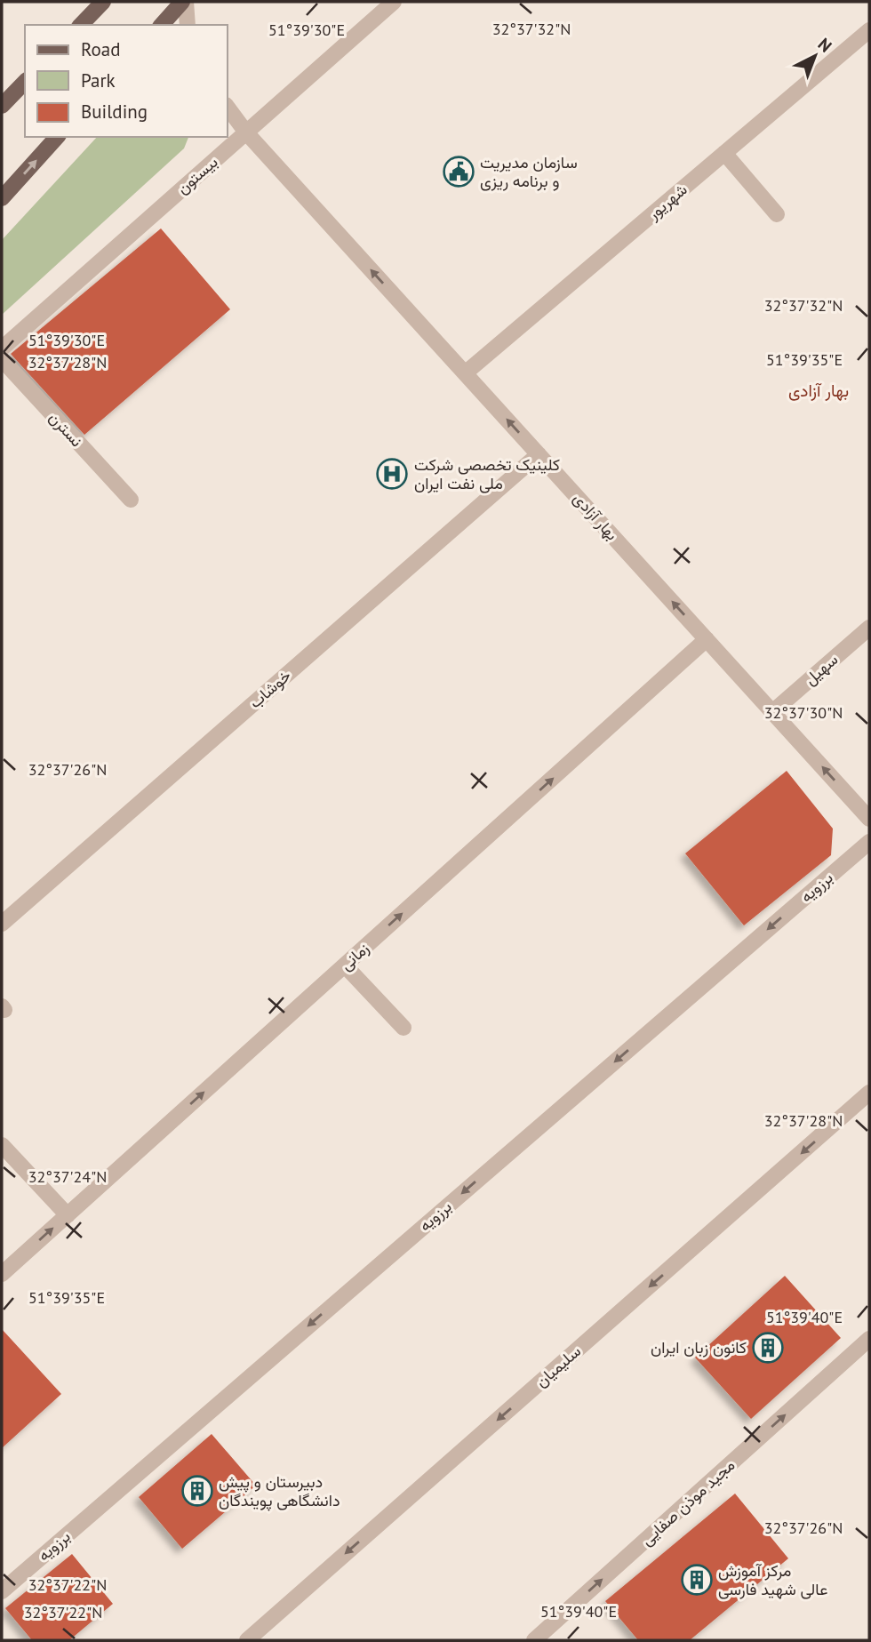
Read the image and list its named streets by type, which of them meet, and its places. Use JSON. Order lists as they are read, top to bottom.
{
  "streets": {
    "street": [
      "بیستون",
      "شهریور",
      "نسترن",
      "بهار آزادی",
      "سهیل",
      "خوشاب",
      "برزویه",
      "زمانی",
      "سلیمیان",
      "مجید موذن صفایی"
    ]
  },
  "crossings": [
    ["بیستون", "بهار آزادی"],
    ["شهریور", "بهار آزادی"],
    ["بهار آزادی", "سهیل"],
    ["بهار آزادی", "خوشاب"],
    ["بهار آزادی", "زمانی"]
  ],
  "one_way": [
    "بهار آزادی",
    "برزویه",
    "زمانی",
    "سلیمیان",
    "مجید موذن صفایی"
  ],
  "districts": ["بهار آزادی"],
  "places": {
    "public building": ["سازمان مدیریت و برنامه ریزی"],
    "hospital": ["کلینیک تخصصی شرکت ملی نفت ایران"],
    "building": ["کانون زبان ایران", "دبیرستان و پیش دانشگاهی پویندگان", "مرکز آموزش عالی شهید فارسی"]
  },
  "legend": ["Road", "Park", "Building"],
  "north": "top right",
  "coordinates": [
    "32°37'32\"N",
    "51°39'30\"E",
    "51°39'35\"E",
    "32°37'28\"N",
    "32°37'30\"N",
    "32°37'26\"N",
    "32°37'24\"N",
    "51°39'40\"E",
    "32°37'22\"N"
  ]
}
